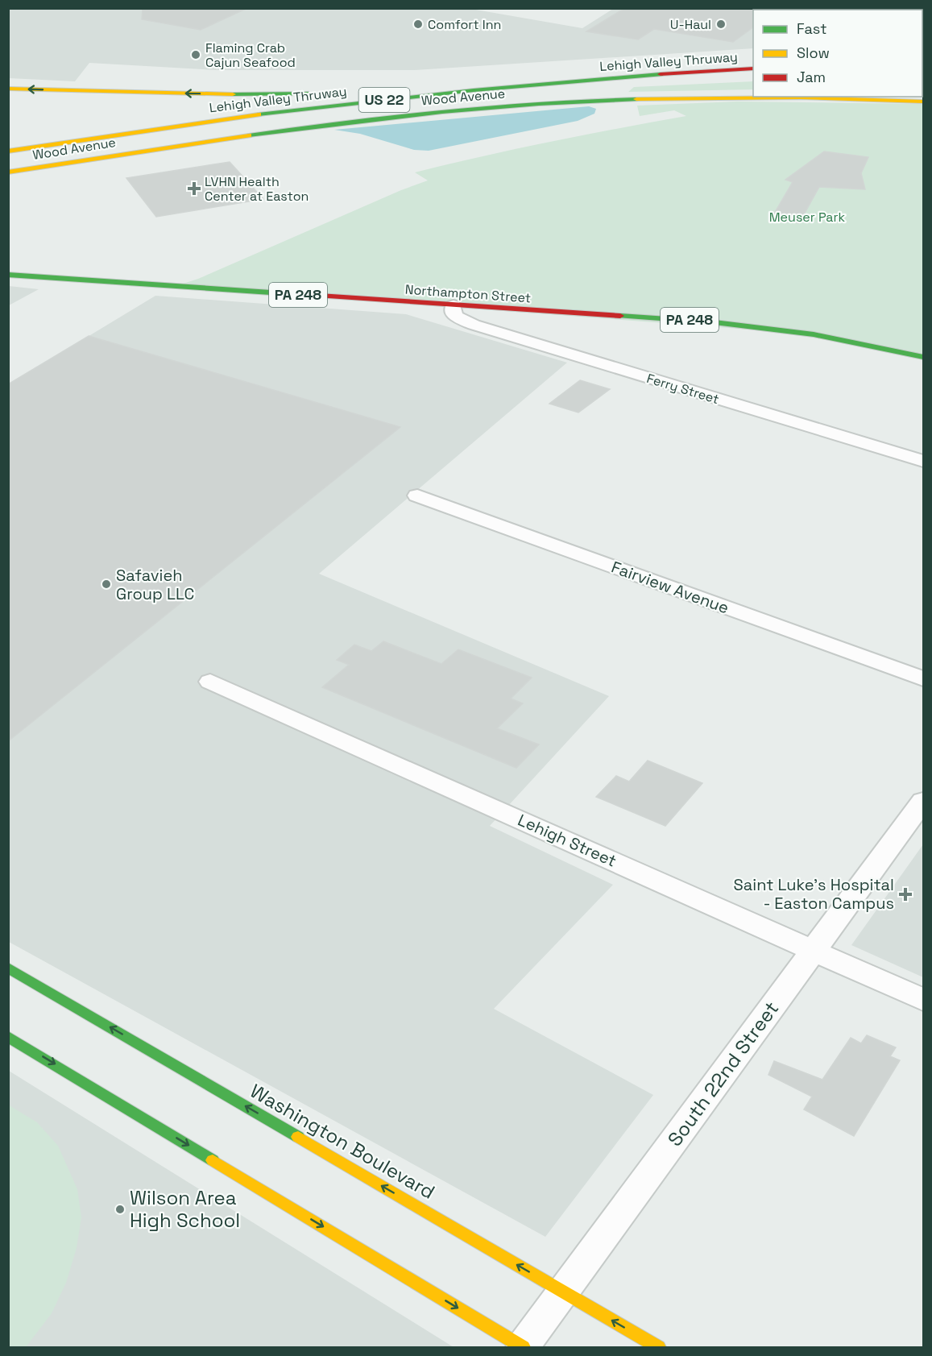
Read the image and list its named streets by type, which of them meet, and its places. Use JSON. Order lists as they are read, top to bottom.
{
  "streets": {
    "main road": [
      "Lehigh Valley Thruway",
      "Wood Avenue",
      "US 22",
      "Northampton Street",
      "PA 248",
      "Washington Boulevard"
    ],
    "street": [
      "Ferry Street",
      "Fairview Avenue",
      "Lehigh Street",
      "South 22nd Street"
    ]
  },
  "crossings": [
    ["Northampton Street", "Ferry Street"],
    ["Lehigh Street", "South 22nd Street"],
    ["South 22nd Street", "Washington Boulevard"]
  ],
  "parks": ["Meuser Park"],
  "places": {
    "other": [
      "Comfort Inn",
      "U-Haul",
      "Flaming Crab Cajun Seafood",
      "Safavieh Group LLC",
      "Wilson Area High School"
    ],
    "health": ["LVHN Health Center at Easton", "Saint Luke's Hospital - Easton Campus"]
  },
  "legend": ["Fast", "Slow", "Jam"]
}
